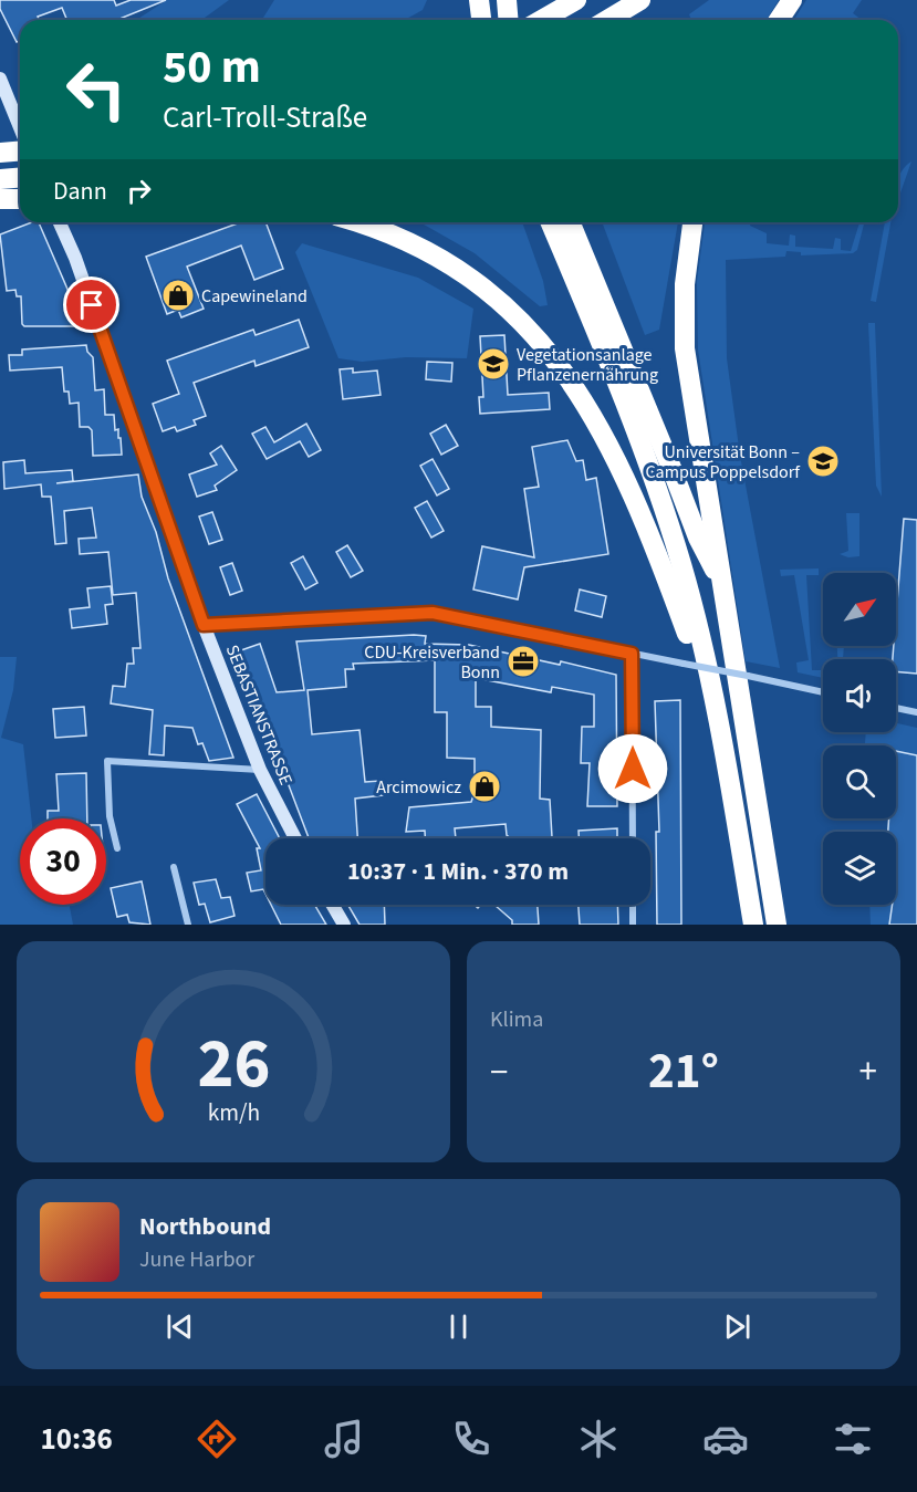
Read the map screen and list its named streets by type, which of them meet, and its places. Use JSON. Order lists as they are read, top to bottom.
{
  "streets": {
    "street": ["SEBASTIANSTRASSE"]
  },
  "places": {
    "shop": ["Capewineland", "Arcimowicz"],
    "school or university": ["Vegetationsanlage Pflanzenernährung", "Universität Bonn – Campus Poppelsdorf"],
    "office": ["CDU-Kreisverband Bonn"]
  },
  "north": "top right",
  "page": {
    "turn": ["50 m", "Carl-Troll-Straße"],
    "then": "Dann",
    "limit": "30",
    "trip": "10:37 · 1 Min. · 370 m",
    "tile": "Klima",
    "heat": ["−", "21°", "+"],
    "song": ["Northbound", "June Harbor"],
    "tabs": "10:36",
    "gauge": ["26", "km/h"]
  }
}
